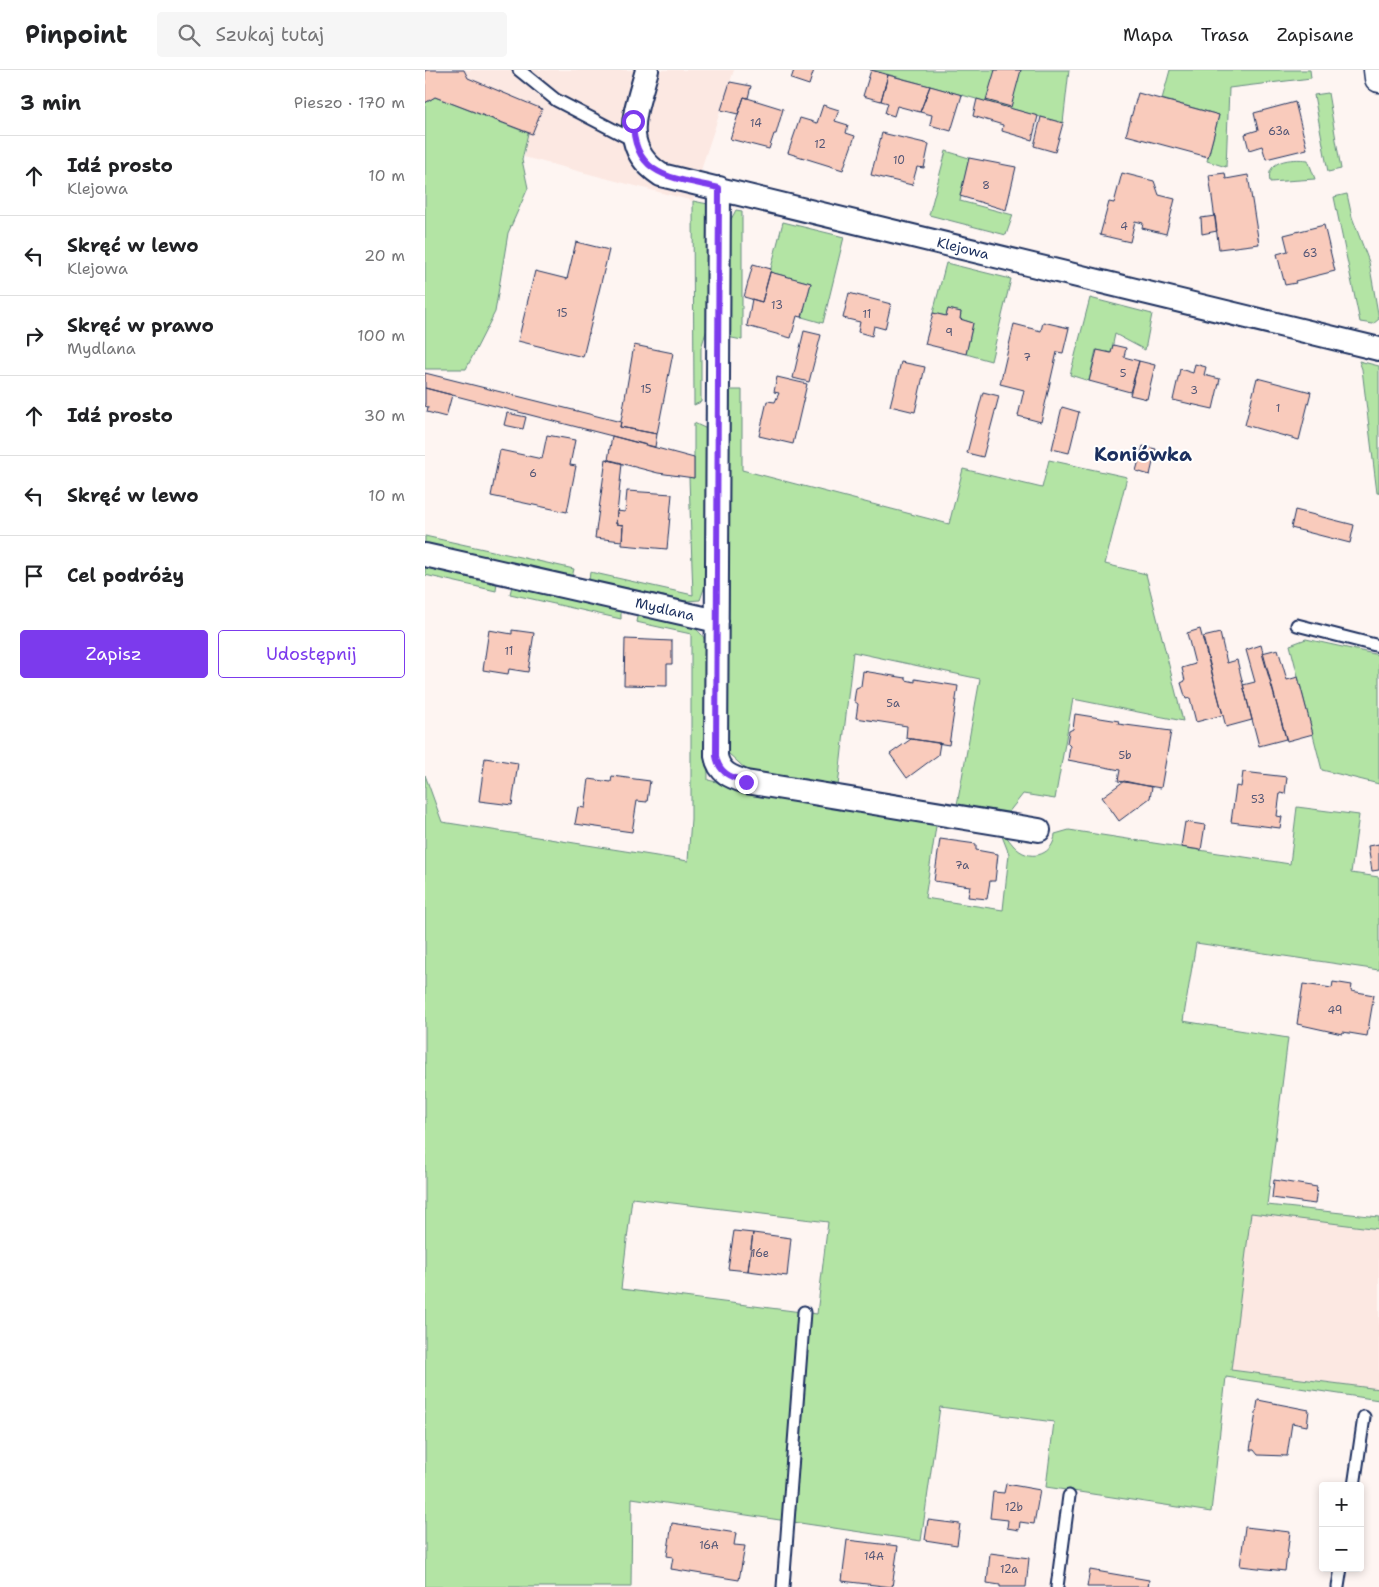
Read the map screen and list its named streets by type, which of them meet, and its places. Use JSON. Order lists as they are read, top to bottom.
{
  "streets": {
    "street": ["Klejowa", "Mydlana"]
  },
  "districts": ["Koniówka"],
  "house_numbers": [
    "14",
    "63a",
    "12",
    "10",
    "8",
    "4",
    "63",
    "13",
    "15",
    "11",
    "9",
    "7",
    "5",
    "15",
    "3",
    "1",
    "6",
    "11",
    "5a",
    "5b",
    "53",
    "7a",
    "49",
    "16e",
    "12b",
    "16A",
    "14A",
    "12a"
  ],
  "page": {
    "header": "Pinpoint",
    "search": "Szukaj tutaj",
    "nav": ["Mapa", "Trasa", "Zapisane"],
    "heading": ["3 min", "Pieszo · 170 m"],
    "list": [
      ["Idź prosto", "Klejowa", "10 m"],
      ["Skręć w lewo", "Klejowa", "20 m"],
      ["Skręć w prawo", "Mydlana", "100 m"],
      ["Idź prosto", "30 m"],
      ["Skręć w lewo", "10 m"],
      "Cel podróży"
    ],
    "buttons": ["Zapisz", "Udostępnij"],
    "map_buttons": ["+", "−"]
  }
}
